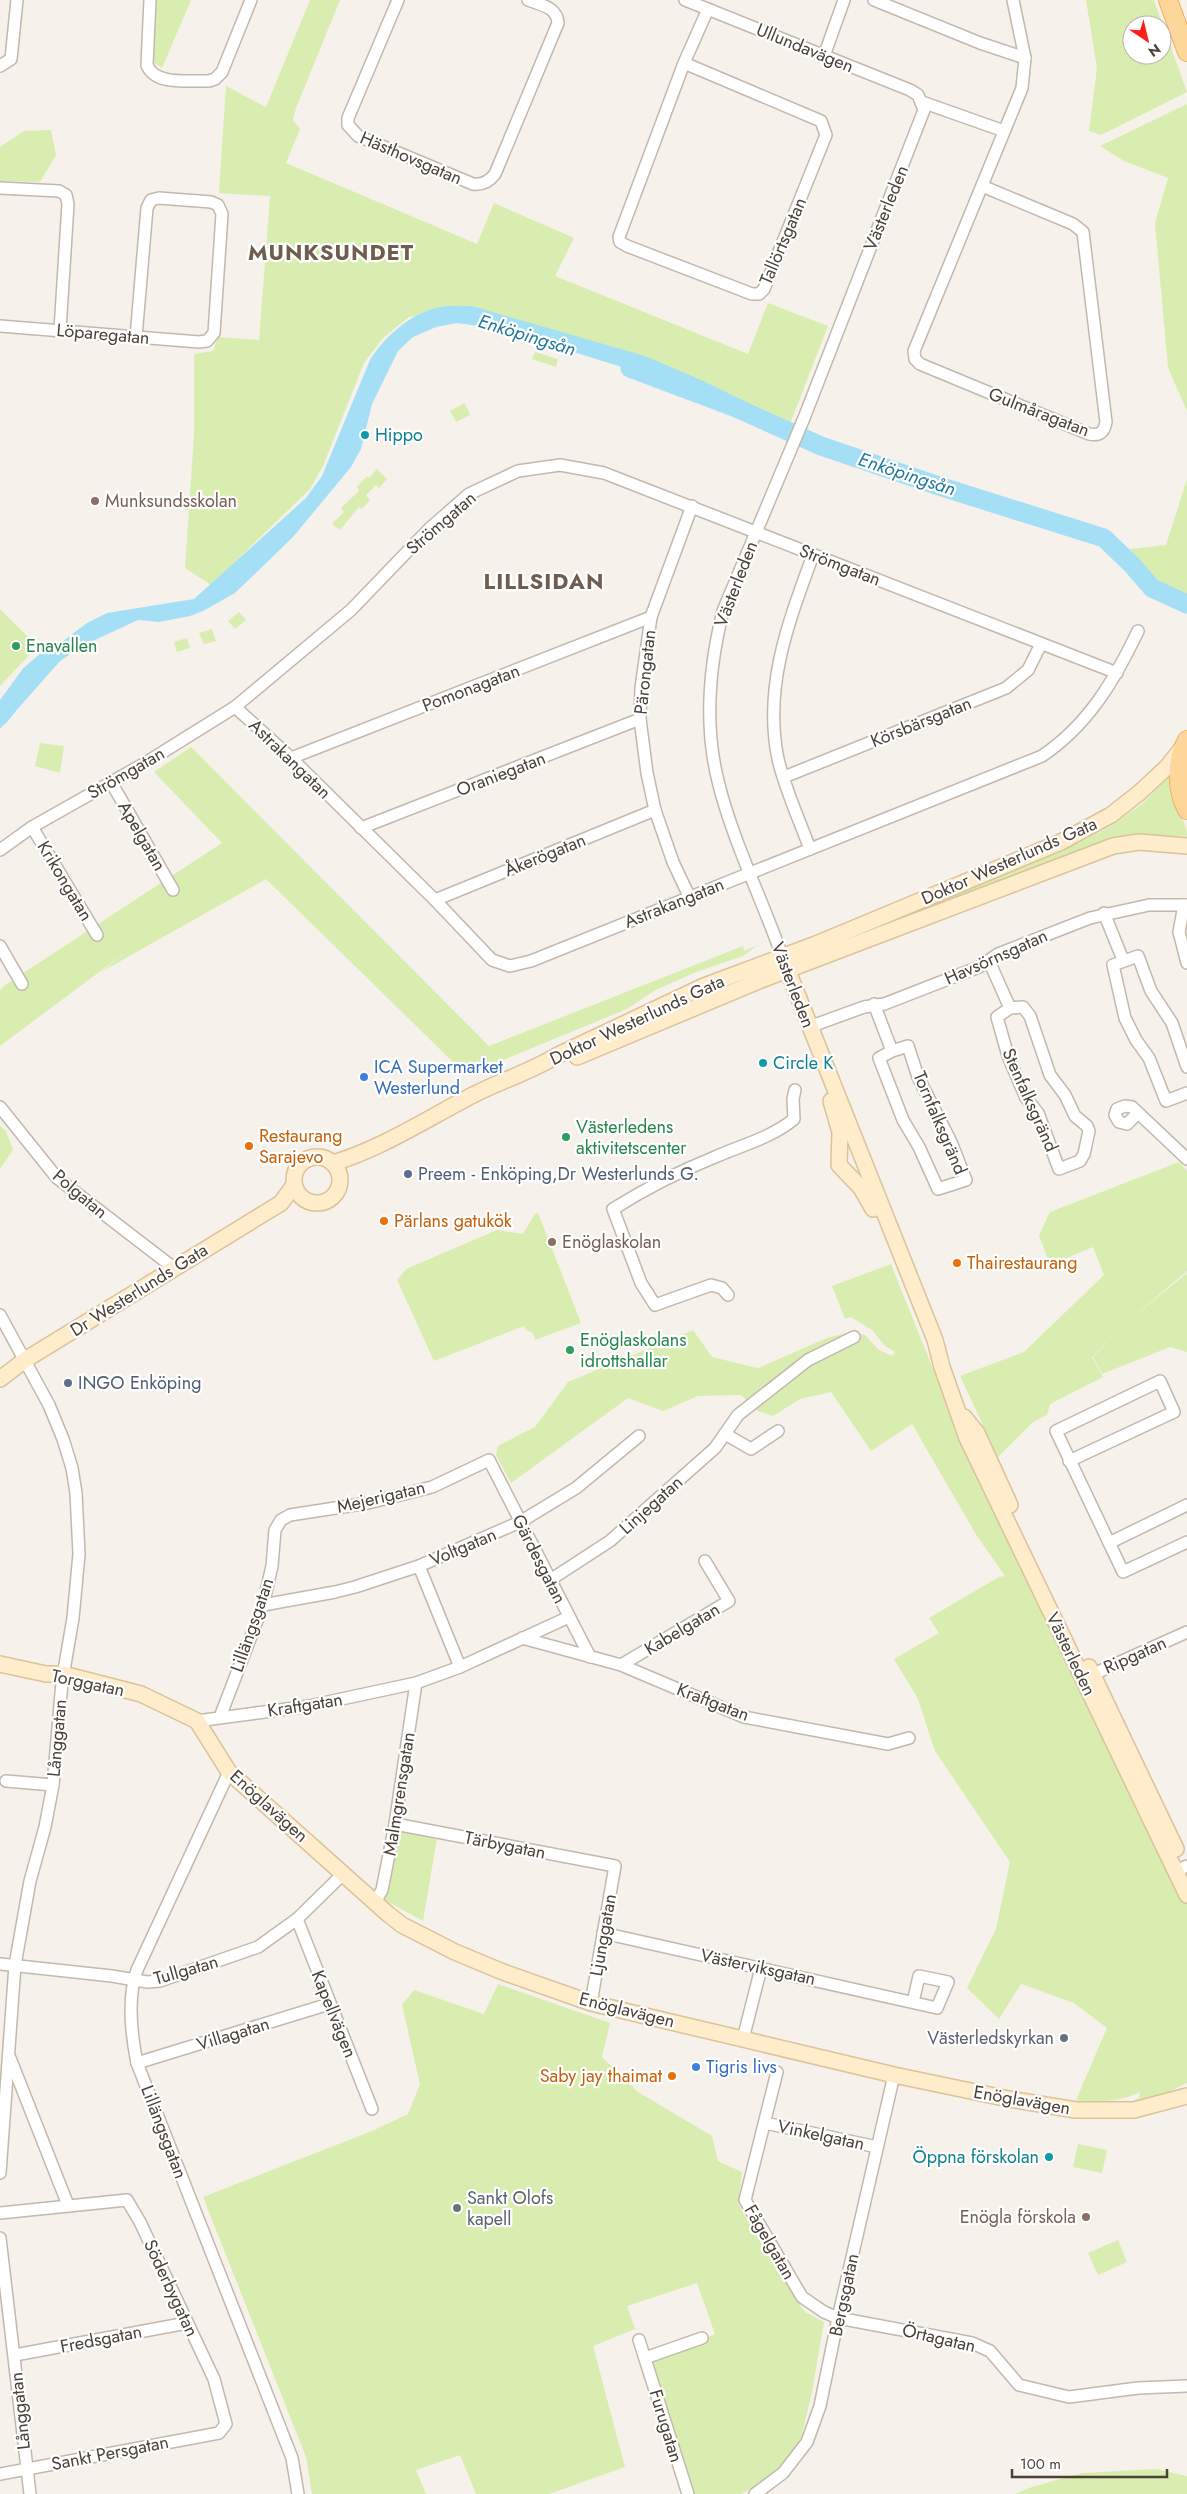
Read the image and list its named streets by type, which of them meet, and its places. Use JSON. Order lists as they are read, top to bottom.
{
  "streets": {
    "street": [
      "Ullundavägen",
      "Hästhovsgatan",
      "Västerleden",
      "Tallörtsgatan",
      "Löparegatan",
      "Gulmåragatan",
      "Strömgatan",
      "Pärongatan",
      "Pomonagatan",
      "Körsbärsgatan",
      "Astrakangatan",
      "Oraniegatan",
      "Apelgatan",
      "Åkerögatan",
      "Doktor Westerlunds Gata",
      "Krikongatan",
      "Havsörnsgatan",
      "Stenfalksgränd",
      "Tornfalksgränd",
      "Polgatan",
      "Dr Westerlunds Gata",
      "Mejerigatan",
      "Linjegatan",
      "Voltgatan",
      "Gärdesgatan",
      "Lillängsgatan",
      "Kabelgatan",
      "Ripgatan",
      "Torggatan",
      "Kraftgatan",
      "Långgatan",
      "Malmgrensgatan",
      "Enöglavägen",
      "Tärbygatan",
      "Ljunggatan",
      "Västerviksgatan",
      "Tullgatan",
      "Kapellvägen",
      "Villagatan",
      "Vinkelgatan",
      "Fågelgatan",
      "Söderbygatan",
      "Bergsgatan",
      "Örtagatan",
      "Fredsgatan",
      "Furugatan",
      "Sankt Persgatan"
    ]
  },
  "crossings": [
    ["Ullundavägen", "Västerleden"],
    ["Ullundavägen", "Tallörtsgatan"],
    ["Ullundavägen", "Gulmåragatan"],
    ["Västerleden", "Strömgatan"],
    ["Västerleden", "Astrakangatan"],
    ["Västerleden", "Doktor Westerlunds Gata"],
    ["Västerleden", "Havsörnsgatan"],
    ["Västerleden", "Ripgatan"],
    ["Strömgatan", "Pärongatan"],
    ["Strömgatan", "Körsbärsgatan"],
    ["Strömgatan", "Astrakangatan"],
    ["Strömgatan", "Apelgatan"],
    ["Strömgatan", "Krikongatan"],
    ["Pärongatan", "Pomonagatan"],
    ["Pärongatan", "Astrakangatan"],
    ["Pärongatan", "Oraniegatan"],
    ["Pärongatan", "Åkerögatan"],
    ["Pomonagatan", "Astrakangatan"],
    ["Astrakangatan", "Oraniegatan"],
    ["Astrakangatan", "Åkerögatan"],
    ["Doktor Westerlunds Gata", "Dr Westerlunds Gata"],
    ["Polgatan", "Dr Westerlunds Gata"],
    ["Dr Westerlunds Gata", "Långgatan"],
    ["Mejerigatan", "Gärdesgatan"],
    ["Mejerigatan", "Lillängsgatan"],
    ["Linjegatan", "Gärdesgatan"],
    ["Voltgatan", "Gärdesgatan"],
    ["Voltgatan", "Lillängsgatan"],
    ["Gärdesgatan", "Kraftgatan"],
    ["Lillängsgatan", "Kraftgatan"],
    ["Lillängsgatan", "Enöglavägen"],
    ["Lillängsgatan", "Tullgatan"],
    ["Lillängsgatan", "Villagatan"],
    ["Kabelgatan", "Kraftgatan"],
    ["Torggatan", "Kraftgatan"],
    ["Torggatan", "Långgatan"],
    ["Torggatan", "Enöglavägen"],
    ["Kraftgatan", "Malmgrensgatan"],
    ["Kraftgatan", "Enöglavägen"],
    ["Långgatan", "Tullgatan"],
    ["Långgatan", "Söderbygatan"],
    ["Långgatan", "Fredsgatan"],
    ["Långgatan", "Sankt Persgatan"],
    ["Malmgrensgatan", "Enöglavägen"],
    ["Malmgrensgatan", "Tärbygatan"],
    ["Enöglavägen", "Ljunggatan"],
    ["Enöglavägen", "Tullgatan"],
    ["Enöglavägen", "Bergsgatan"],
    ["Tärbygatan", "Ljunggatan"],
    ["Ljunggatan", "Västerviksgatan"],
    ["Tullgatan", "Kapellvägen"],
    ["Kapellvägen", "Villagatan"],
    ["Vinkelgatan", "Fågelgatan"],
    ["Vinkelgatan", "Bergsgatan"],
    ["Fågelgatan", "Örtagatan"],
    ["Söderbygatan", "Fredsgatan"],
    ["Söderbygatan", "Sankt Persgatan"],
    ["Bergsgatan", "Örtagatan"]
  ],
  "districts": ["MUNKSUNDET", "LILLSIDAN"],
  "water": ["Enköpingsån"],
  "places": [
    "Hippo",
    "Munksundsskolan",
    "Enavallen",
    "Circle K",
    "ICA Supermarket Westerlund",
    "Västerledens aktivitetscenter",
    "Restaurang Sarajevo",
    "Preem - Enköping,Dr Westerlunds G.",
    "Pärlans gatukök",
    "Enöglaskolan",
    "Thairestaurang",
    "Enöglaskolans idrottshallar",
    "INGO Enköping",
    "Västerledskyrkan",
    "Tigris livs",
    "Saby jay thaimat",
    "Öppna förskolan",
    "Sankt Olofs kapell",
    "Enögla förskola"
  ],
  "scale_bar": "100 m",
  "north": "bottom right"
}
